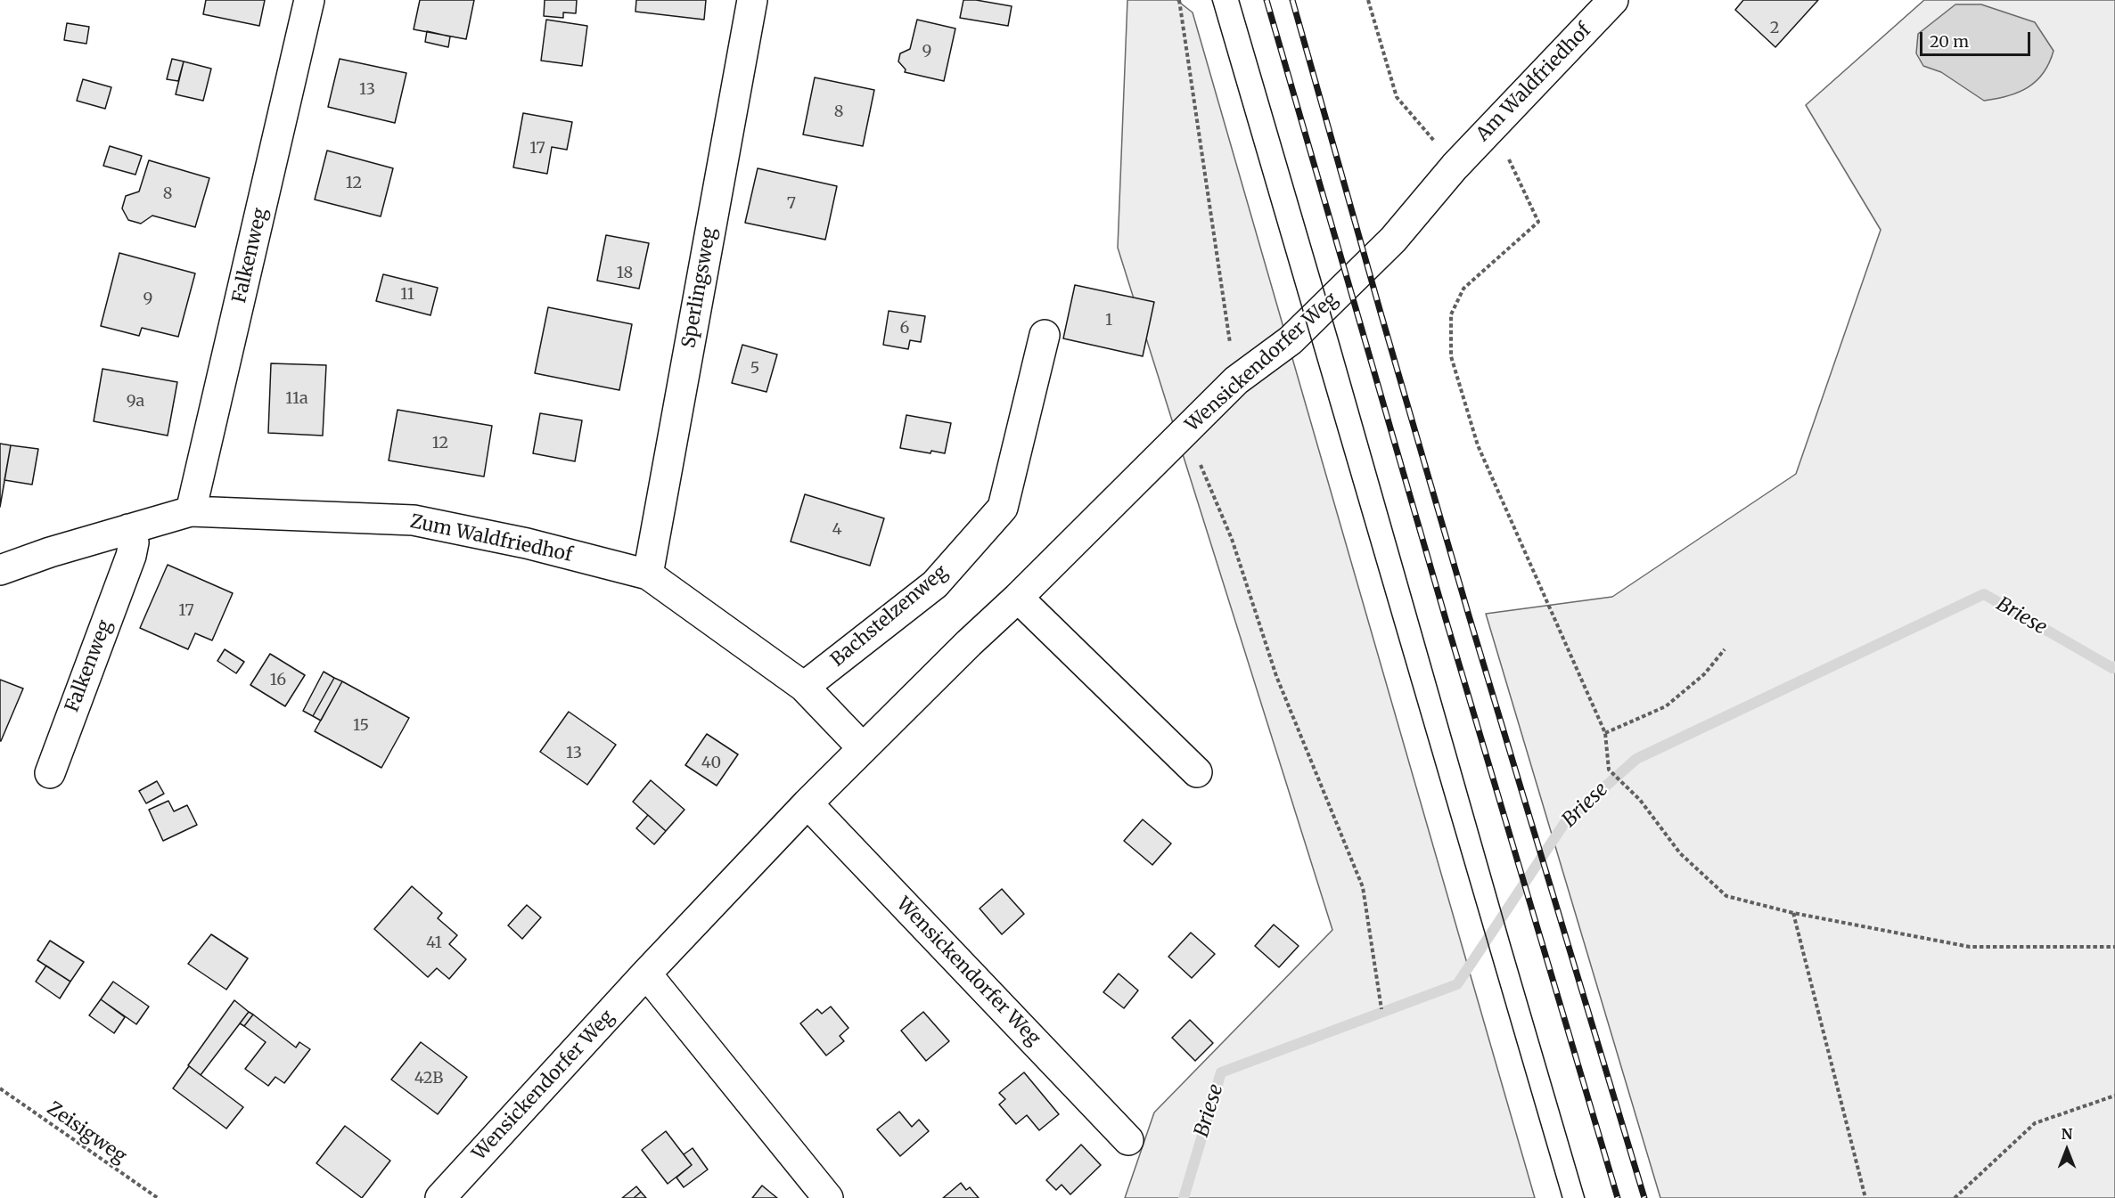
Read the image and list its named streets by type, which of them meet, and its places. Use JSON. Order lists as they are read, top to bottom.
{
  "streets": {
    "street": [
      "Am Waldfriedhof",
      "Falkenweg",
      "Sperlingsweg",
      "Wensickendorfer Weg",
      "Zum Waldfriedhof",
      "Bachstelzenweg"
    ],
    "path": ["Zeisigweg"]
  },
  "crossings": [
    ["Am Waldfriedhof", "Wensickendorfer Weg"],
    ["Falkenweg", "Zum Waldfriedhof"],
    ["Sperlingsweg", "Zum Waldfriedhof"],
    ["Wensickendorfer Weg", "Zum Waldfriedhof"],
    ["Zum Waldfriedhof", "Bachstelzenweg"]
  ],
  "water": ["Briese"],
  "house_numbers": [
    "2",
    "9",
    "13",
    "8",
    "17",
    "12",
    "8",
    "7",
    "18",
    "11",
    "9",
    "1",
    "6",
    "5",
    "11a",
    "9a",
    "12",
    "4",
    "17",
    "16",
    "15",
    "13",
    "40",
    "41",
    "42B"
  ],
  "scale_bar": "20 m",
  "north": "top"
}
